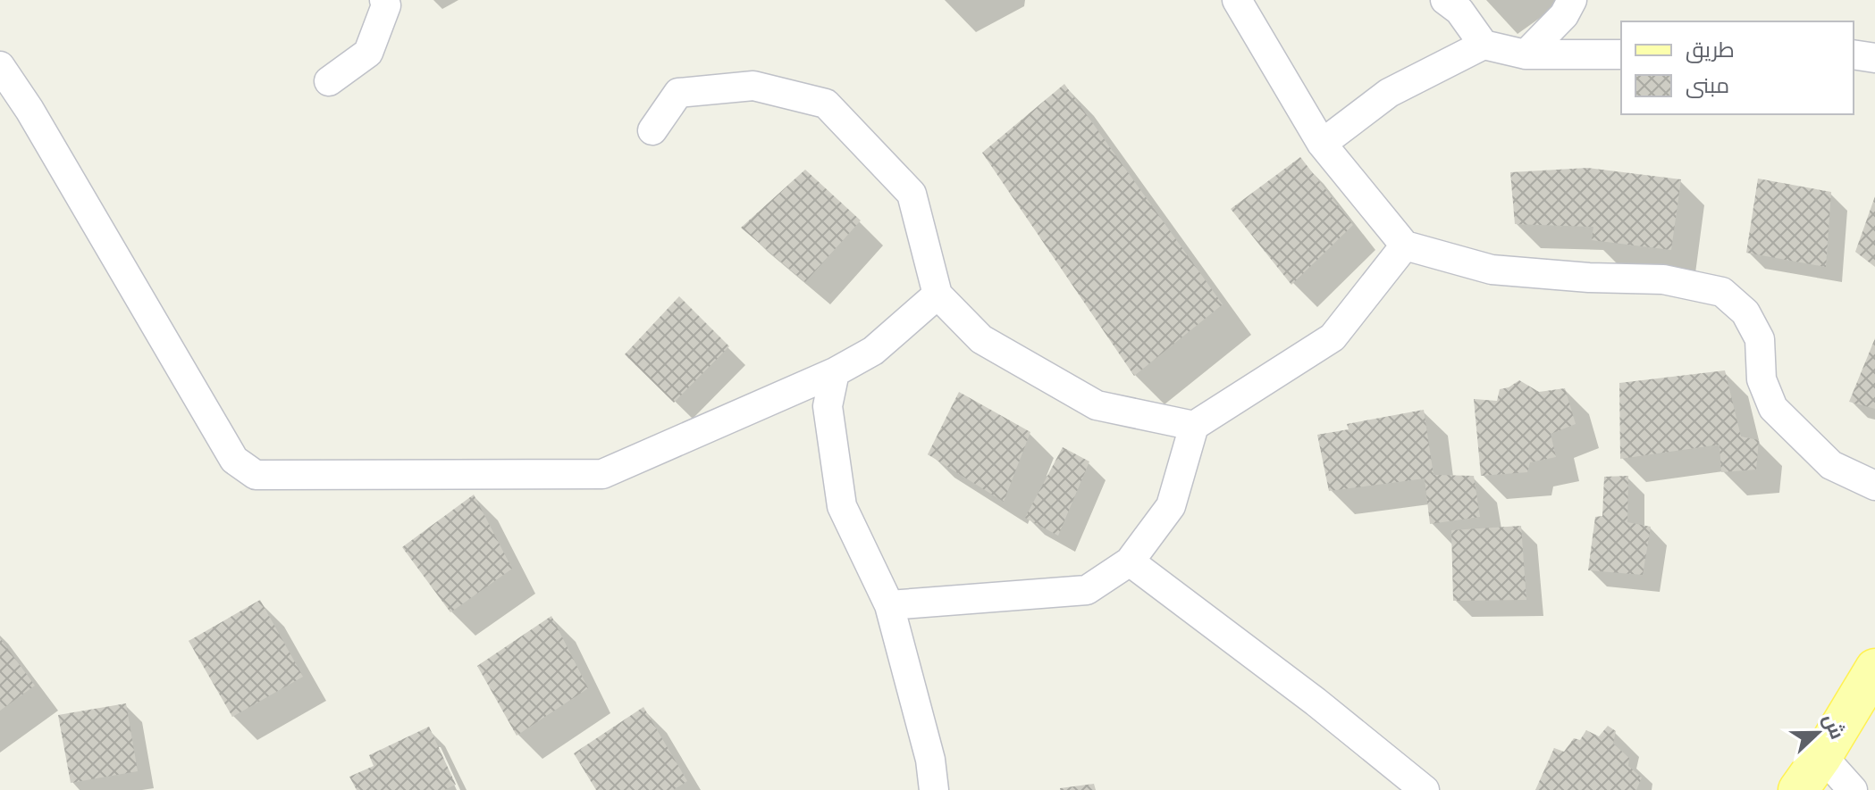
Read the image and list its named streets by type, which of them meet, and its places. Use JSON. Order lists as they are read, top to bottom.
{
  "legend": ["طريق", "مبنى"],
  "north": "right"
}
